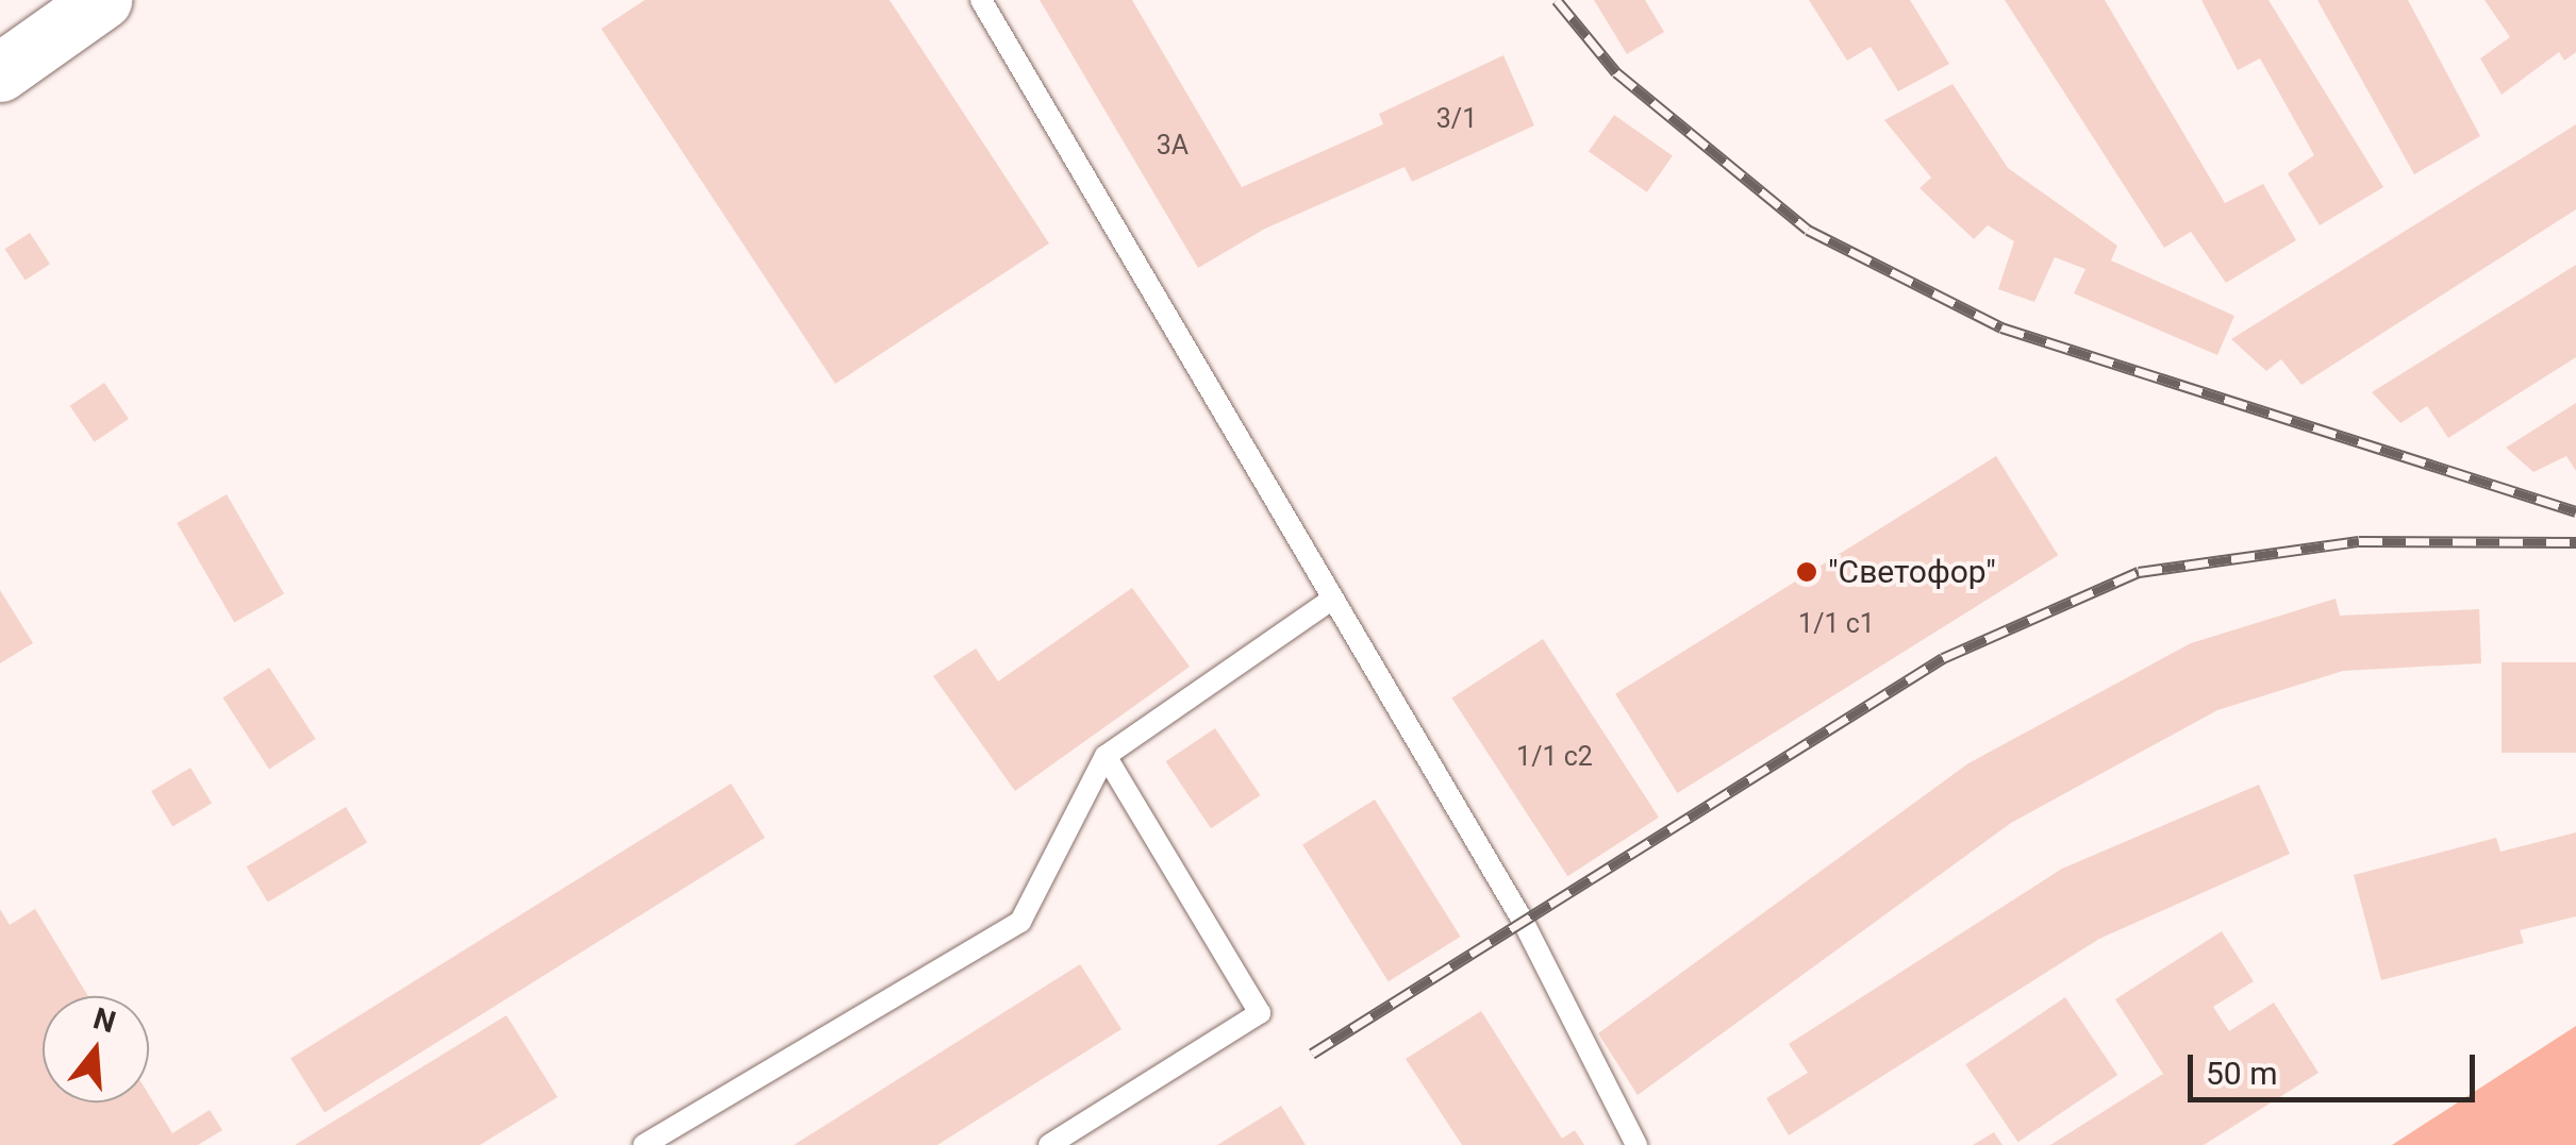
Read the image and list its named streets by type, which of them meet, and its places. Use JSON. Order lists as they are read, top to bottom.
{
  "places": ["\"Светофор\""],
  "house_numbers": [
    "3/1",
    "3А",
    "1/1 с1",
    "1/1 с2"
  ],
  "scale_bar": "50 m",
  "north": "top"
}
